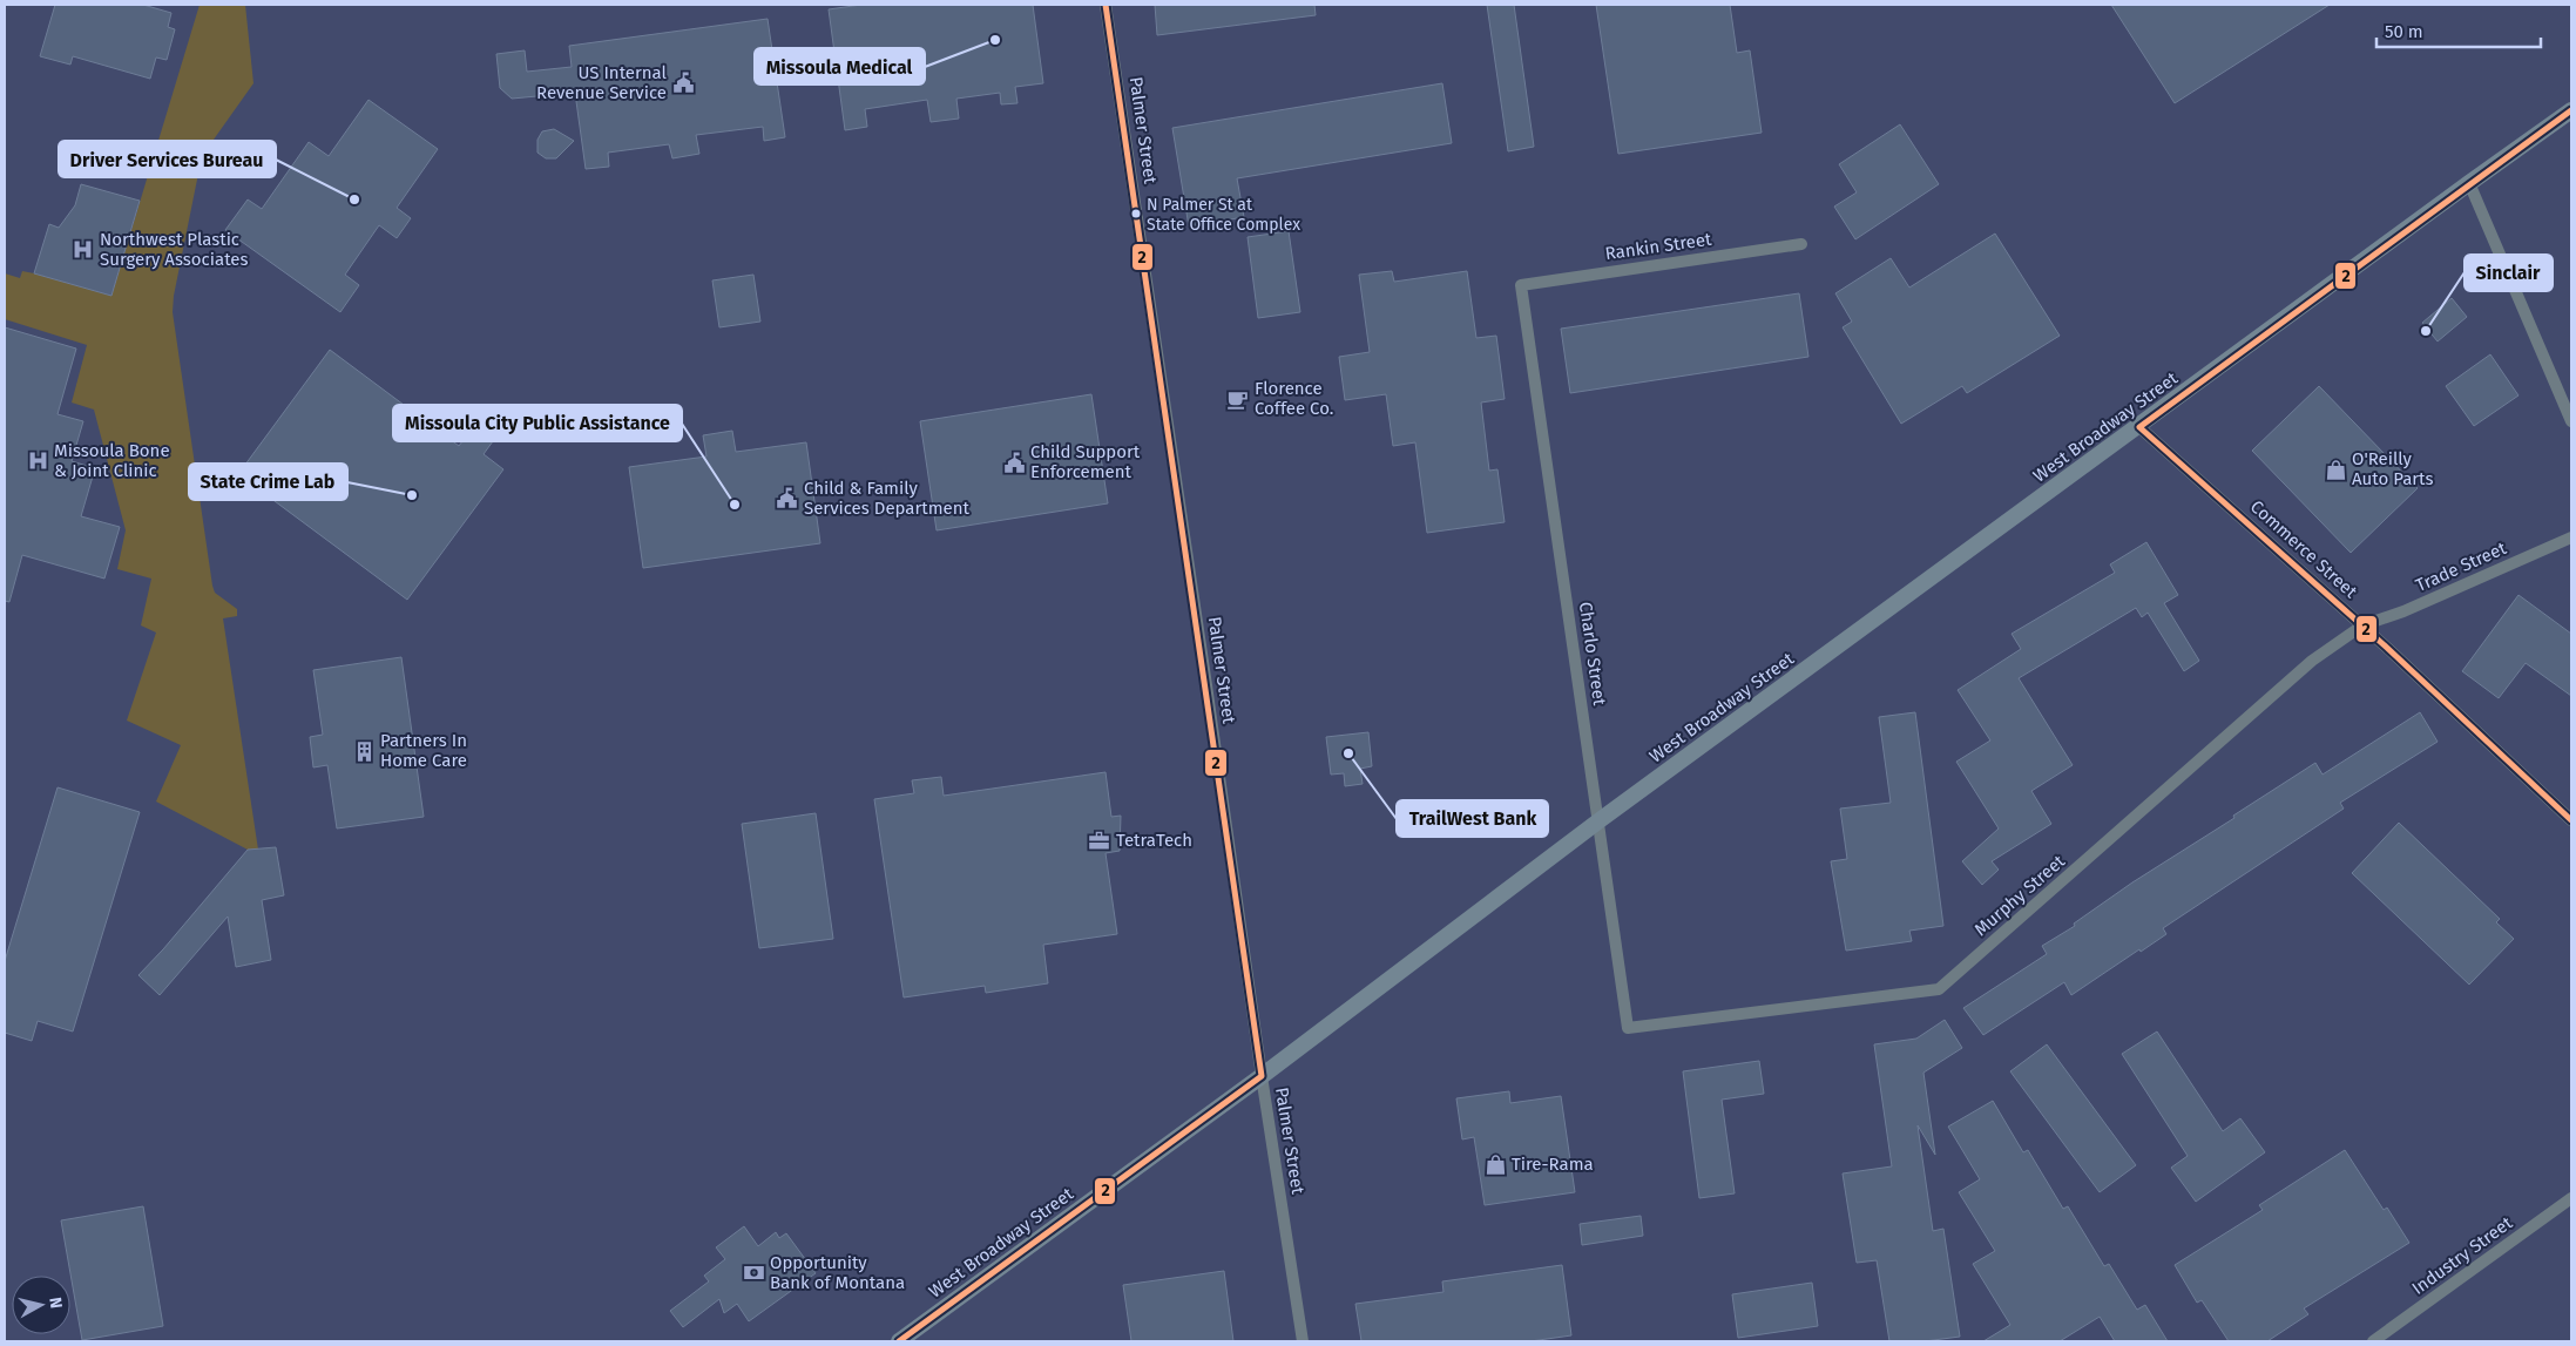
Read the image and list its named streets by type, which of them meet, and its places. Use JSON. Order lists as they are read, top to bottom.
{
  "streets": {
    "main road": ["West Broadway Street"],
    "street": [
      "Palmer Street",
      "Rankin Street",
      "Commerce Street",
      "Trade Street",
      "Charlo Street",
      "Murphy Street",
      "Industry Street"
    ]
  },
  "crossings": [
    ["Palmer Street", "West Broadway Street"],
    ["Rankin Street", "Charlo Street"],
    ["West Broadway Street", "Commerce Street"],
    ["West Broadway Street", "Charlo Street"],
    ["Commerce Street", "Trade Street"],
    ["Commerce Street", "Murphy Street"],
    ["Trade Street", "Murphy Street"],
    ["Charlo Street", "Murphy Street"]
  ],
  "places": {
    "other": [
      "Missoula Medical",
      "Driver Services Bureau",
      "N Palmer St at State Office Complex",
      "Sinclair",
      "State Crime Lab",
      "Missoula City Public Assistance",
      "TrailWest Bank"
    ],
    "public building": ["US Internal Revenue Service", "Child Support Enforcement", "Child & Family Services Department"],
    "hospital": ["Northwest Plastic Surgery Associates", "Missoula Bone & Joint Clinic"],
    "cafe": ["Florence Coffee Co."],
    "shop": ["O'Reilly Auto Parts", "Tire-Rama"],
    "building": ["Partners In Home Care"],
    "office": ["TetraTech"],
    "bank": ["Opportunity Bank of Montana"]
  },
  "lines": ["transit line 2"],
  "scale_bar": "50 m",
  "north": "right"
}
